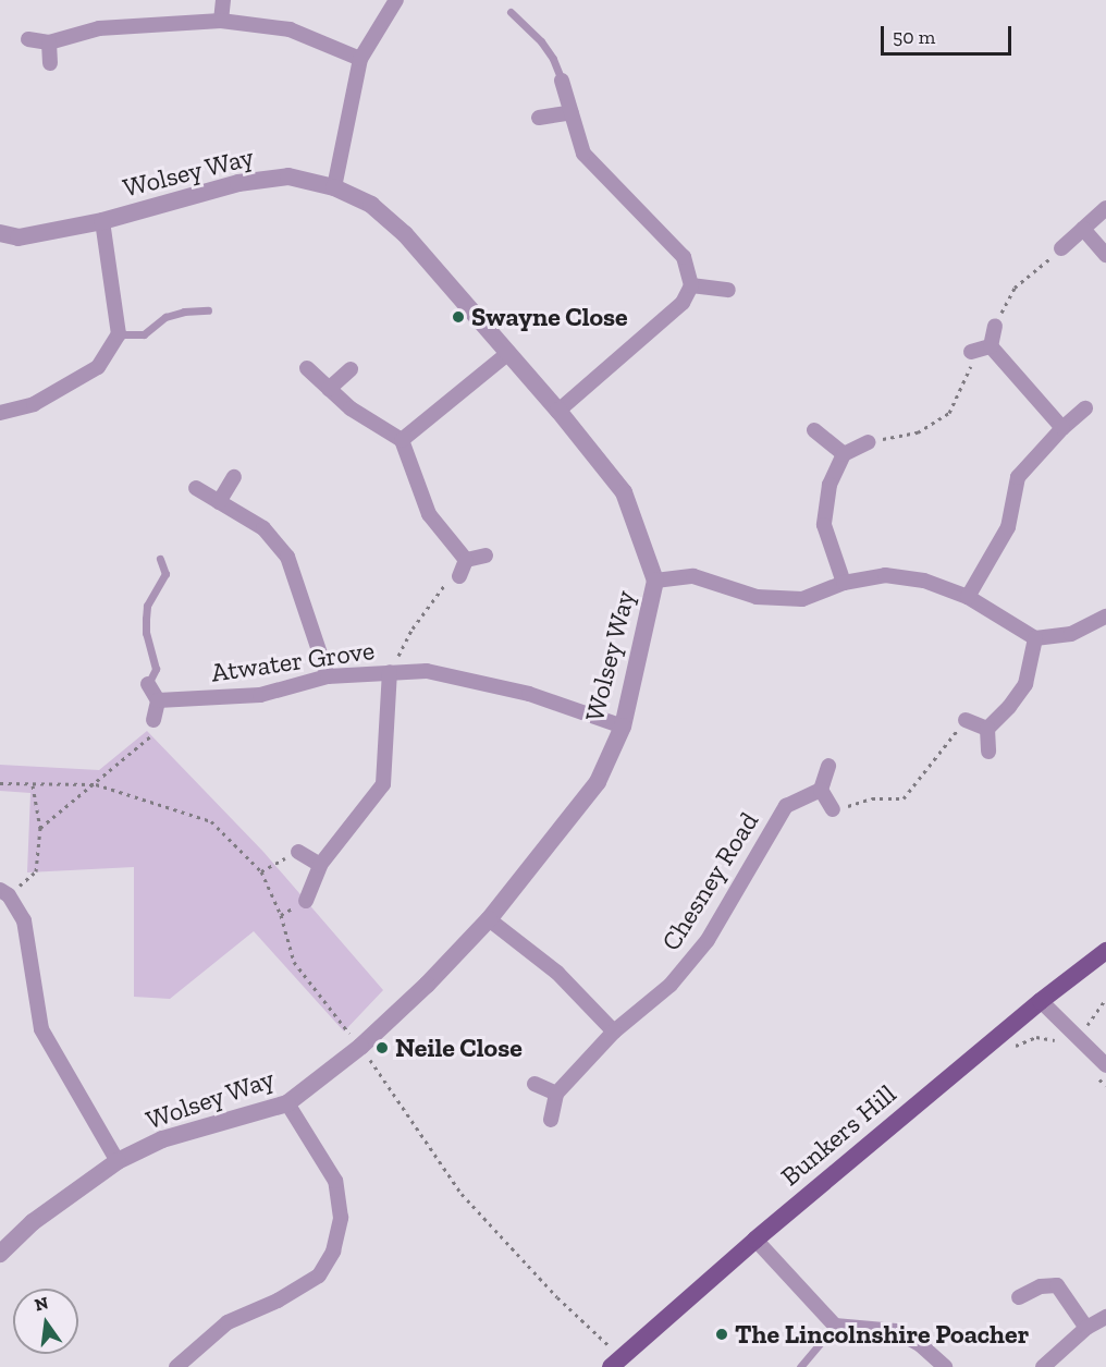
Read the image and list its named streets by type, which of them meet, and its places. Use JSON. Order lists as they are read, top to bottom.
{
  "streets": {
    "main road": ["Bunkers Hill"],
    "street": ["Wolsey Way", "Atwater Grove", "Chesney Road"]
  },
  "crossings": [
    ["Wolsey Way", "Atwater Grove"]
  ],
  "places": ["Swayne Close", "Neile Close", "The Lincolnshire Poacher"],
  "scale_bar": "50 m",
  "north": "top"
}
